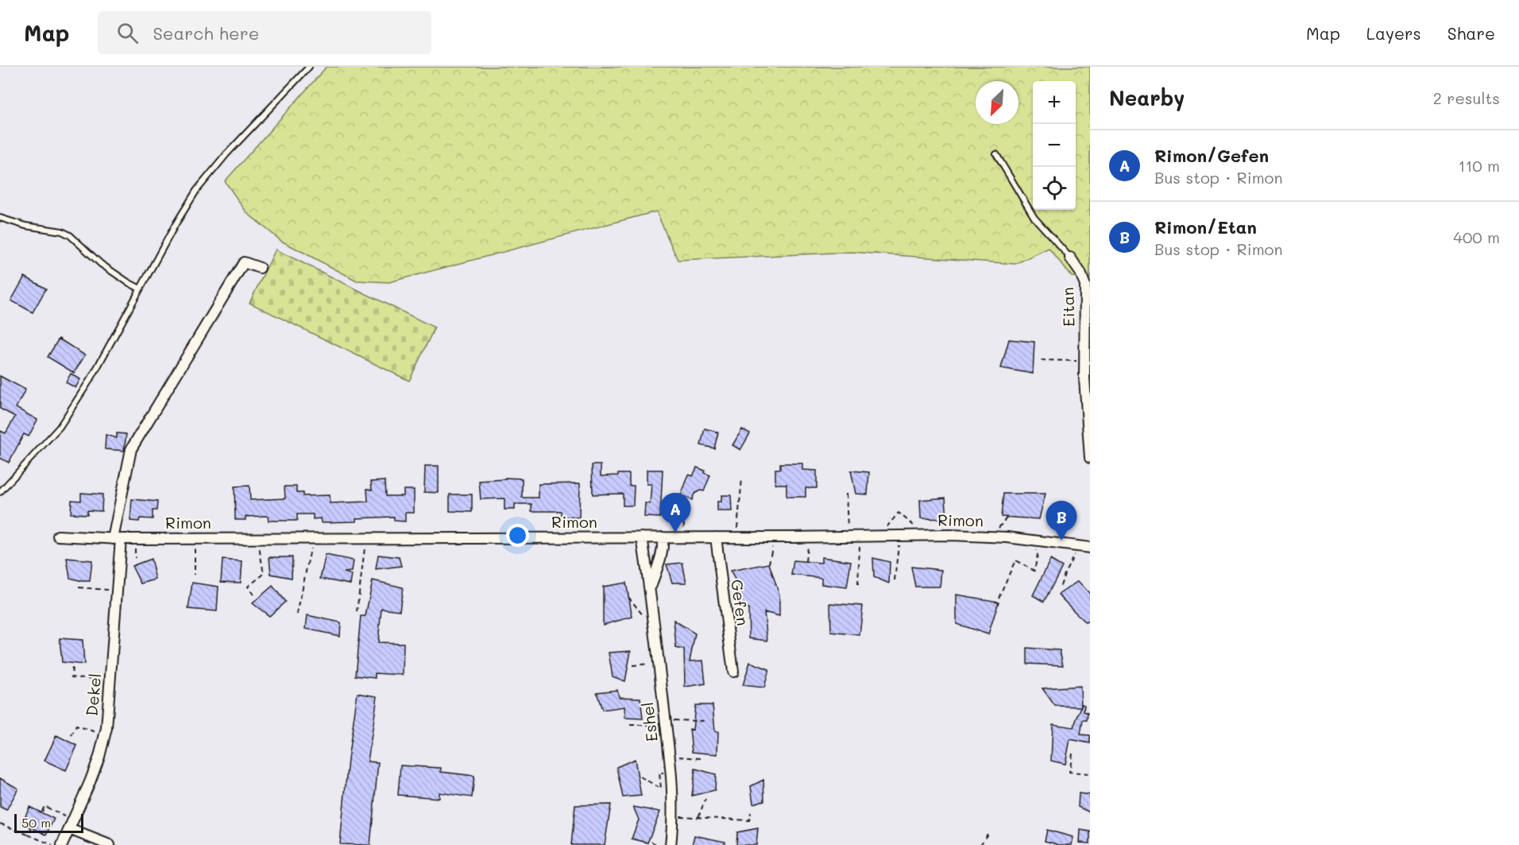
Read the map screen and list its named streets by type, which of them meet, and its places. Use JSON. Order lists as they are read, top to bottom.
{
  "streets": {
    "street": [
      "Eitan",
      "Rimon",
      "Gefen",
      "Dekel",
      "Eshel"
    ]
  },
  "crossings": [
    ["Rimon", "Gefen"],
    ["Rimon", "Dekel"],
    ["Rimon", "Eshel"]
  ],
  "scale_bar": "50 m",
  "north": "bottom left",
  "page": {
    "header": "Map",
    "search": "Search here",
    "nav": ["Map", "Layers", "Share"],
    "heading": ["Nearby", "2 results"],
    "map_buttons": ["+", "−"],
    "list": [
      {
        "mark": "A",
        "name": "Rimon/Gefen",
        "note": "Bus stop · Rimon",
        "value": "110 m"
      },
      {
        "mark": "B",
        "name": "Rimon/Etan",
        "note": "Bus stop · Rimon",
        "value": "400 m"
      }
    ],
    "pins": ["A", "B"],
    "scale": "50 m"
  }
}
